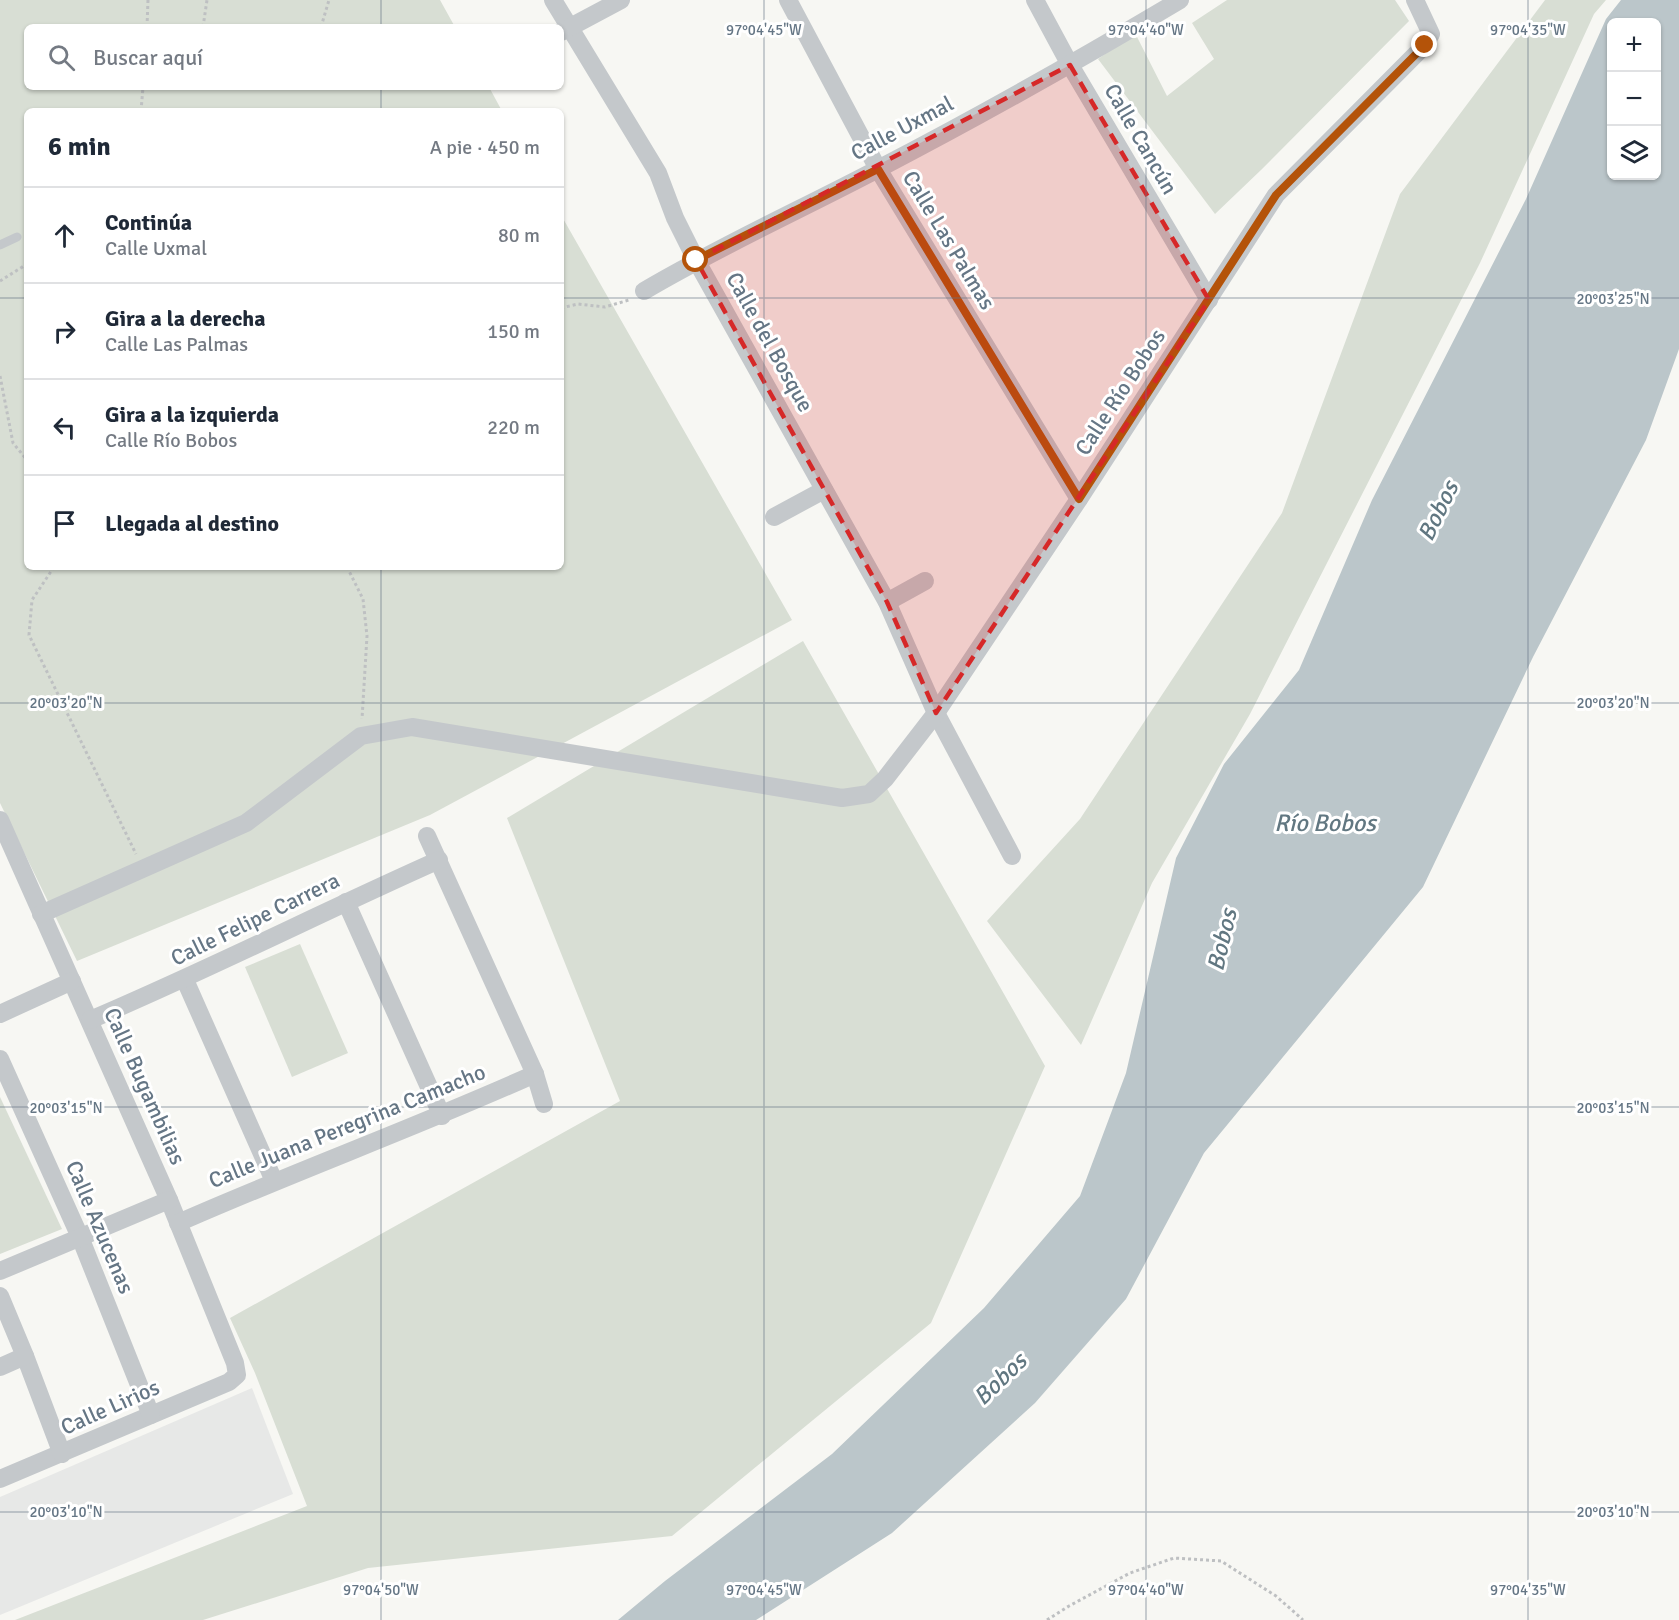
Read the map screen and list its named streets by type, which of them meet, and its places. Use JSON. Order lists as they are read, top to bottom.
{
  "streets": {
    "street": [
      "Calle Uxmal",
      "Calle Cancún",
      "Calle Las Palmas",
      "Calle del Bosque",
      "Calle Río Bobos",
      "Calle Felipe Carrera",
      "Calle Bugambilias",
      "Calle Juana Peregrina Camacho",
      "Calle Azucenas",
      "Calle Lirios"
    ]
  },
  "crossings": [
    ["Calle Uxmal", "Calle Cancún"],
    ["Calle Uxmal", "Calle Las Palmas"],
    ["Calle Uxmal", "Calle del Bosque"],
    ["Calle Cancún", "Calle Río Bobos"],
    ["Calle Las Palmas", "Calle Río Bobos"],
    ["Calle del Bosque", "Calle Río Bobos"],
    ["Calle Felipe Carrera", "Calle Bugambilias"],
    ["Calle Bugambilias", "Calle Juana Peregrina Camacho"],
    ["Calle Bugambilias", "Calle Lirios"],
    ["Calle Azucenas", "Calle Lirios"]
  ],
  "water": ["Bobos", "Río Bobos"],
  "page": {
    "map_buttons": ["+", "−"],
    "search": "Buscar aquí",
    "heading": ["6 min", "A pie · 450 m"],
    "list": [
      ["Continúa", "Calle Uxmal", "80 m"],
      ["Gira a la derecha", "Calle Las Palmas", "150 m"],
      ["Gira a la izquierda", "Calle Río Bobos", "220 m"],
      "Llegada al destino"
    ]
  },
  "coordinates": [
    "97°04'45\"W",
    "97°04'40\"W",
    "97°04'35\"W",
    "20°03'25\"N",
    "20°03'20\"N",
    "20°03'15\"N",
    "20°03'10\"N",
    "97°04'50\"W"
  ]
}
